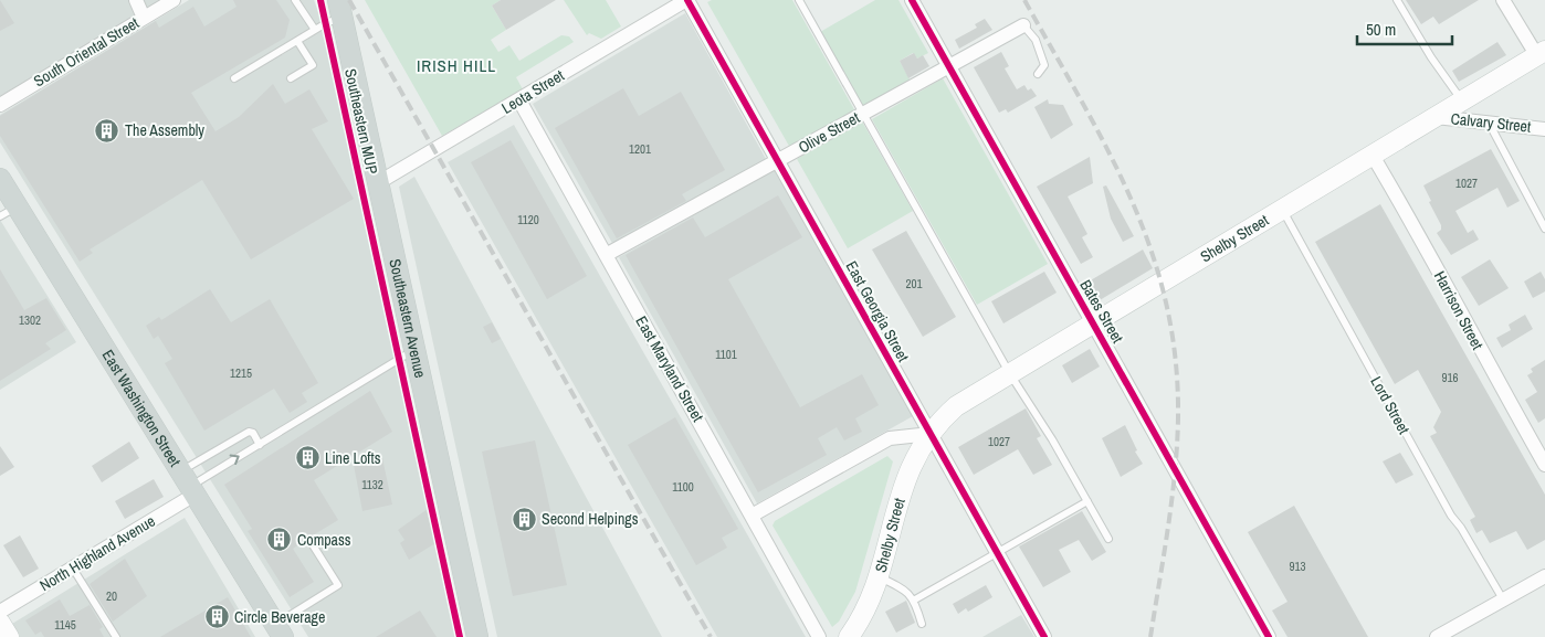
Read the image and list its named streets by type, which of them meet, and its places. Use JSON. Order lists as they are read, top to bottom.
{
  "streets": {
    "main road": ["Shelby Street", "Southeastern Avenue", "East Washington Street"],
    "street": [
      "South Oriental Street",
      "Leota Street",
      "Calvary Street",
      "Olive Street",
      "Harrison Street",
      "East Georgia Street",
      "Bates Street",
      "East Maryland Street",
      "North Highland Avenue"
    ],
    "lane": ["Lord Street"],
    "cycle path": ["Southeastern MUP"]
  },
  "crossings": [
    ["Leota Street", "East Georgia Street"],
    ["Leota Street", "Southeastern Avenue"],
    ["Leota Street", "East Maryland Street"],
    ["Calvary Street", "Shelby Street"],
    ["Olive Street", "East Georgia Street"],
    ["Olive Street", "Bates Street"],
    ["Olive Street", "East Maryland Street"],
    ["Shelby Street", "Harrison Street"],
    ["Shelby Street", "East Georgia Street"],
    ["Shelby Street", "Bates Street"],
    ["Shelby Street", "Lord Street"],
    ["East Washington Street", "North Highland Avenue"]
  ],
  "districts": ["IRISH HILL"],
  "places": {
    "building": [
      "The Assembly",
      "Line Lofts",
      "Second Helpings",
      "Compass",
      "Circle Beverage"
    ]
  },
  "house_numbers": [
    "1201",
    "1027",
    "1120",
    "201",
    "1302",
    "1101",
    "1215",
    "916",
    "1027",
    "1132",
    "1100",
    "913",
    "20",
    "1145"
  ],
  "scale_bar": "50 m"
}
